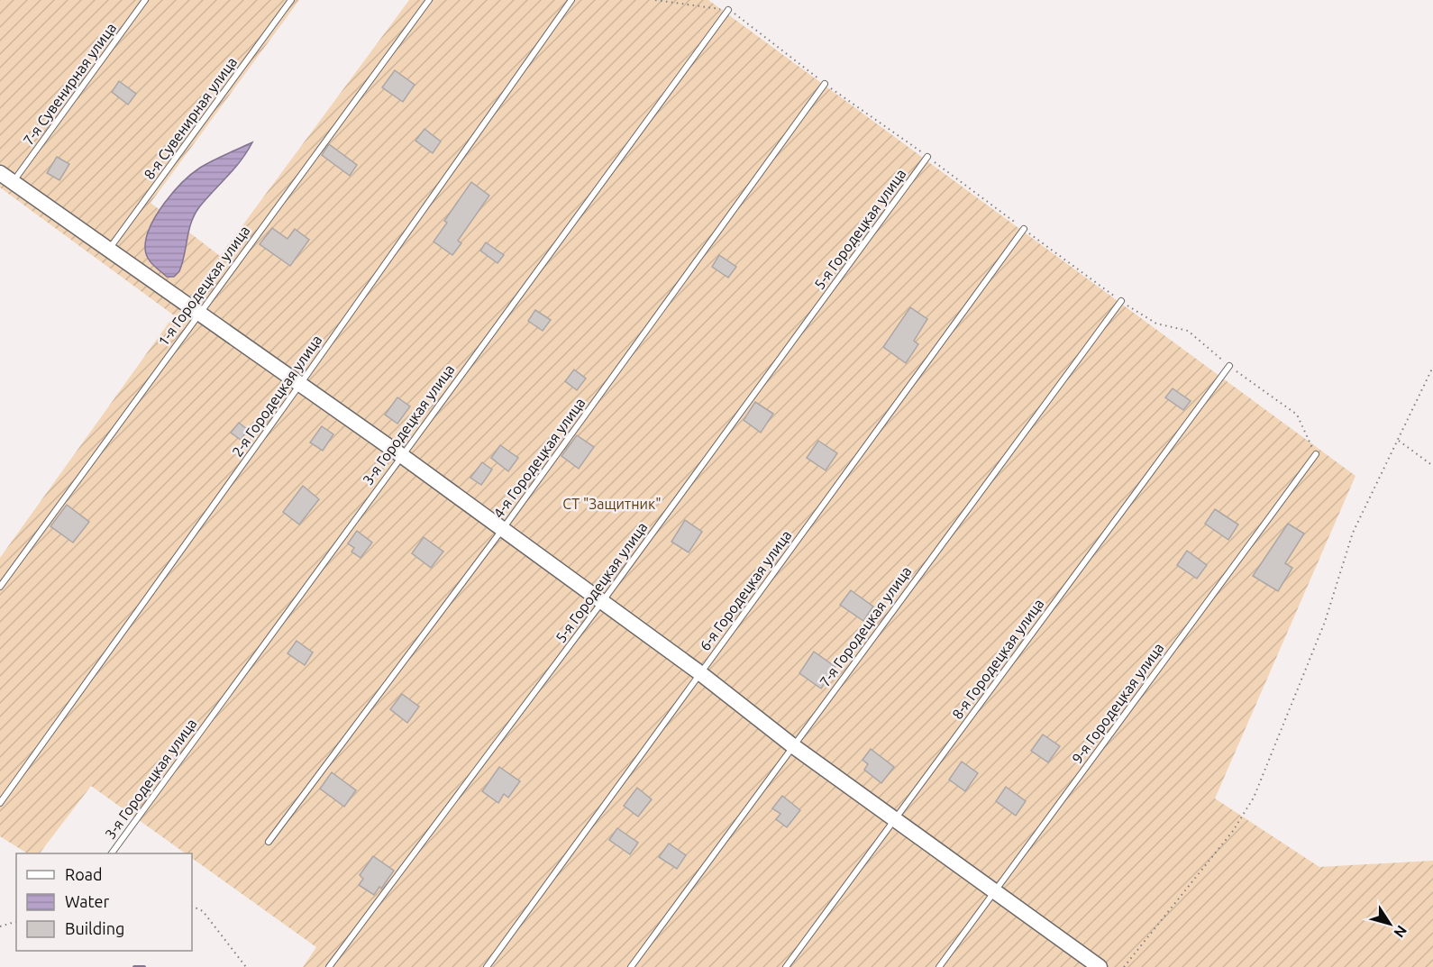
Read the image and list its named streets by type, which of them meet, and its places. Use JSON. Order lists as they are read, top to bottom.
{
  "streets": {
    "lane": [
      "7-я Сувенирная улица",
      "8-я Сувенирная улица",
      "5-я Городецкая улица",
      "1-я Городецкая улица",
      "2-я Городецкая улица",
      "3-я Городецкая улица",
      "4-я Городецкая улица",
      "6-я Городецкая улица",
      "7-я Городецкая улица",
      "8-я Городецкая улица",
      "9-я Городецкая улица"
    ]
  },
  "parks": ["СТ \"Защитник\""],
  "legend": ["Road", "Water", "Building"],
  "north": "bottom right"
}
